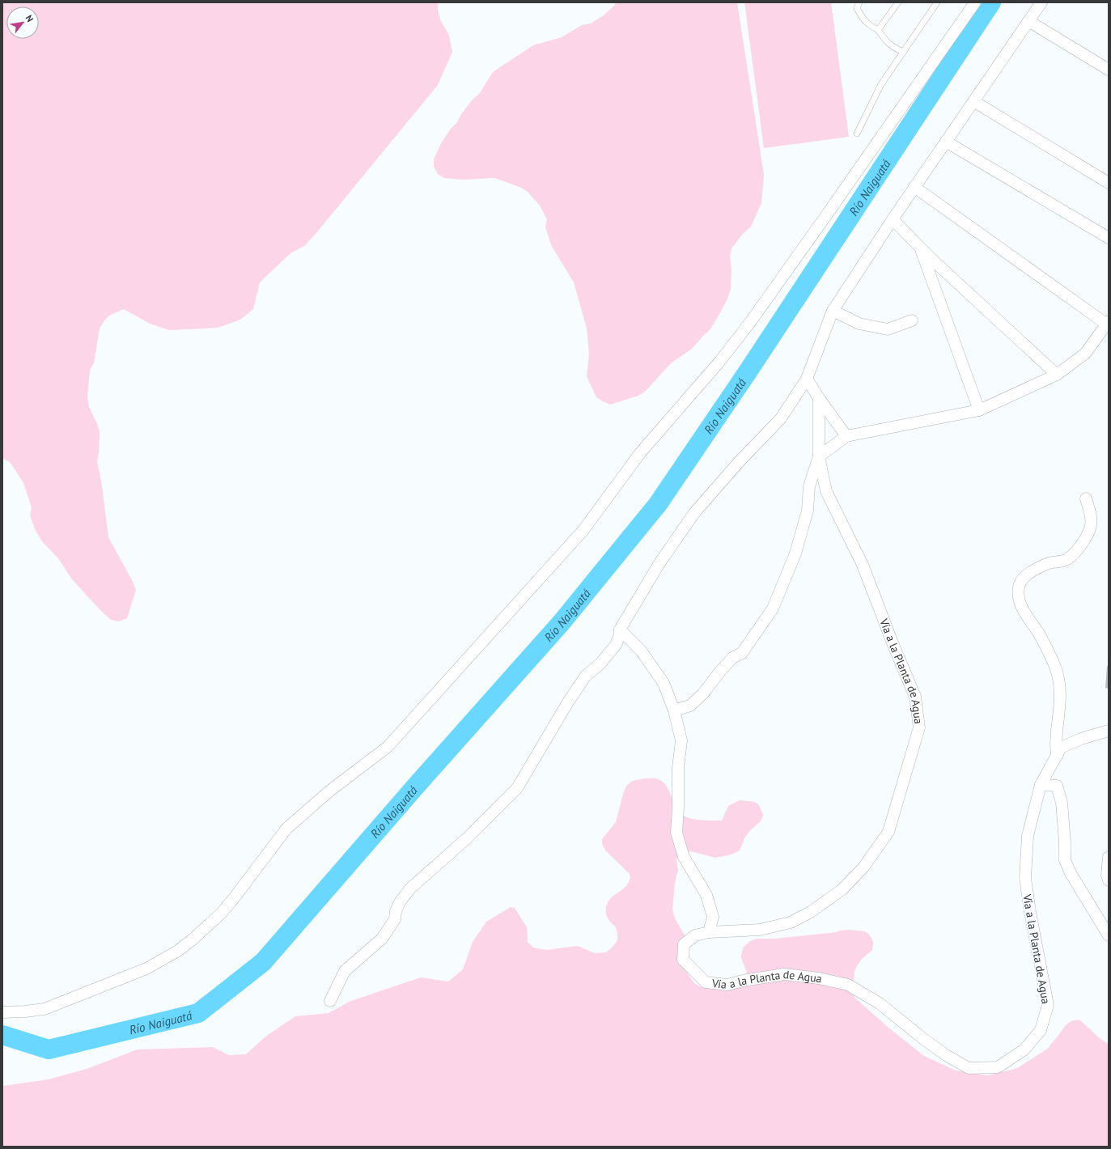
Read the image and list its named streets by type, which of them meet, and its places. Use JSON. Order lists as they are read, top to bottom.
{
  "streets": {
    "street": ["Vía a la Planta de Agua"]
  },
  "water": ["Río Naiguatá"],
  "north": "top right"
}
